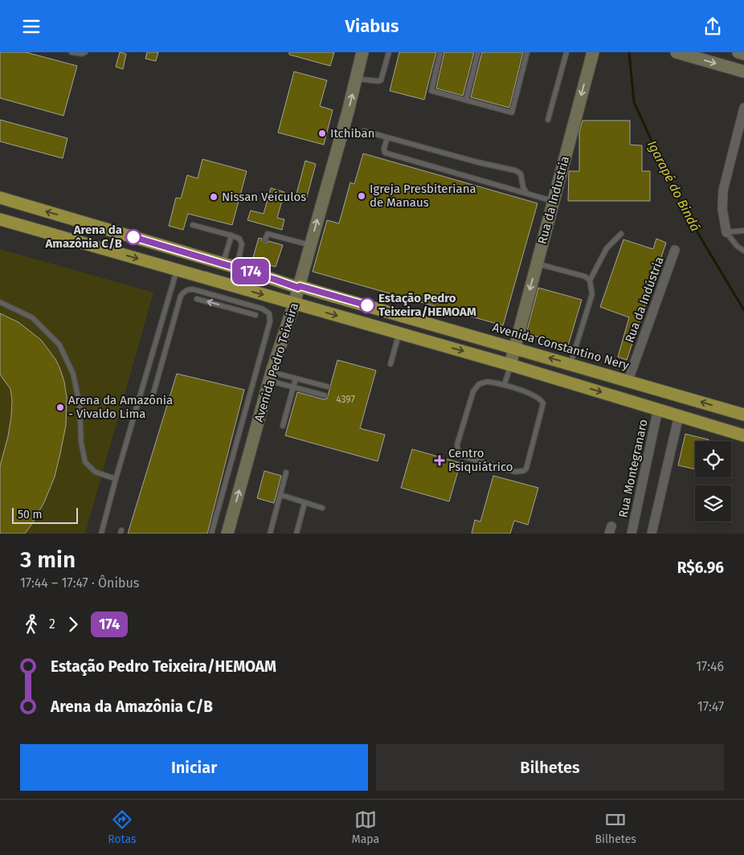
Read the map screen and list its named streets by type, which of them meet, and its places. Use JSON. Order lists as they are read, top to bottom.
{
  "streets": {
    "highway": ["Avenida Constantino Nery"],
    "street": [
      "Rua da Industria",
      "Rua da Indústria",
      "Avenida Pedro Teixeira",
      "Rua Montegranaro"
    ]
  },
  "crossings": [
    ["Rua da Industria", "Avenida Constantino Nery"],
    ["Rua da Indústria", "Avenida Constantino Nery"],
    ["Avenida Constantino Nery", "Avenida Pedro Teixeira"]
  ],
  "one_way": ["Rua da Industria", "Avenida Pedro Teixeira"],
  "water": ["Igarapé do Bindá"],
  "places": {
    "other": [
      "Itchiban",
      "Igreja Presbiteriana de Manaus",
      "Nissan Veículos",
      "Arena da Amazônia C/B",
      "Estação Pedro Teixeira/HEMOAM",
      "Arena da Amazônia - Vivaldo Lima"
    ],
    "health": ["Centro Psiquiátrico"]
  },
  "lines": ["bus line 174"],
  "house_numbers": ["4397"],
  "scale_bar": "50 m",
  "page": {
    "header": "Viabus",
    "on_map": "174",
    "scale": "50 m",
    "heading": ["3 min", "17:44 – 17:47 · Ônibus", "R$6.96"],
    "legs": ["2", "174"],
    "list": [
      {
        "name": "Estação Pedro Teixeira/HEMOAM",
        "value": "17:46"
      },
      {
        "name": "Arena da Amazônia C/B",
        "value": "17:47"
      }
    ],
    "buttons": ["Iniciar", "Bilhetes"],
    "tabs": ["Rotas", "Mapa", "Bilhetes"]
  }
}
